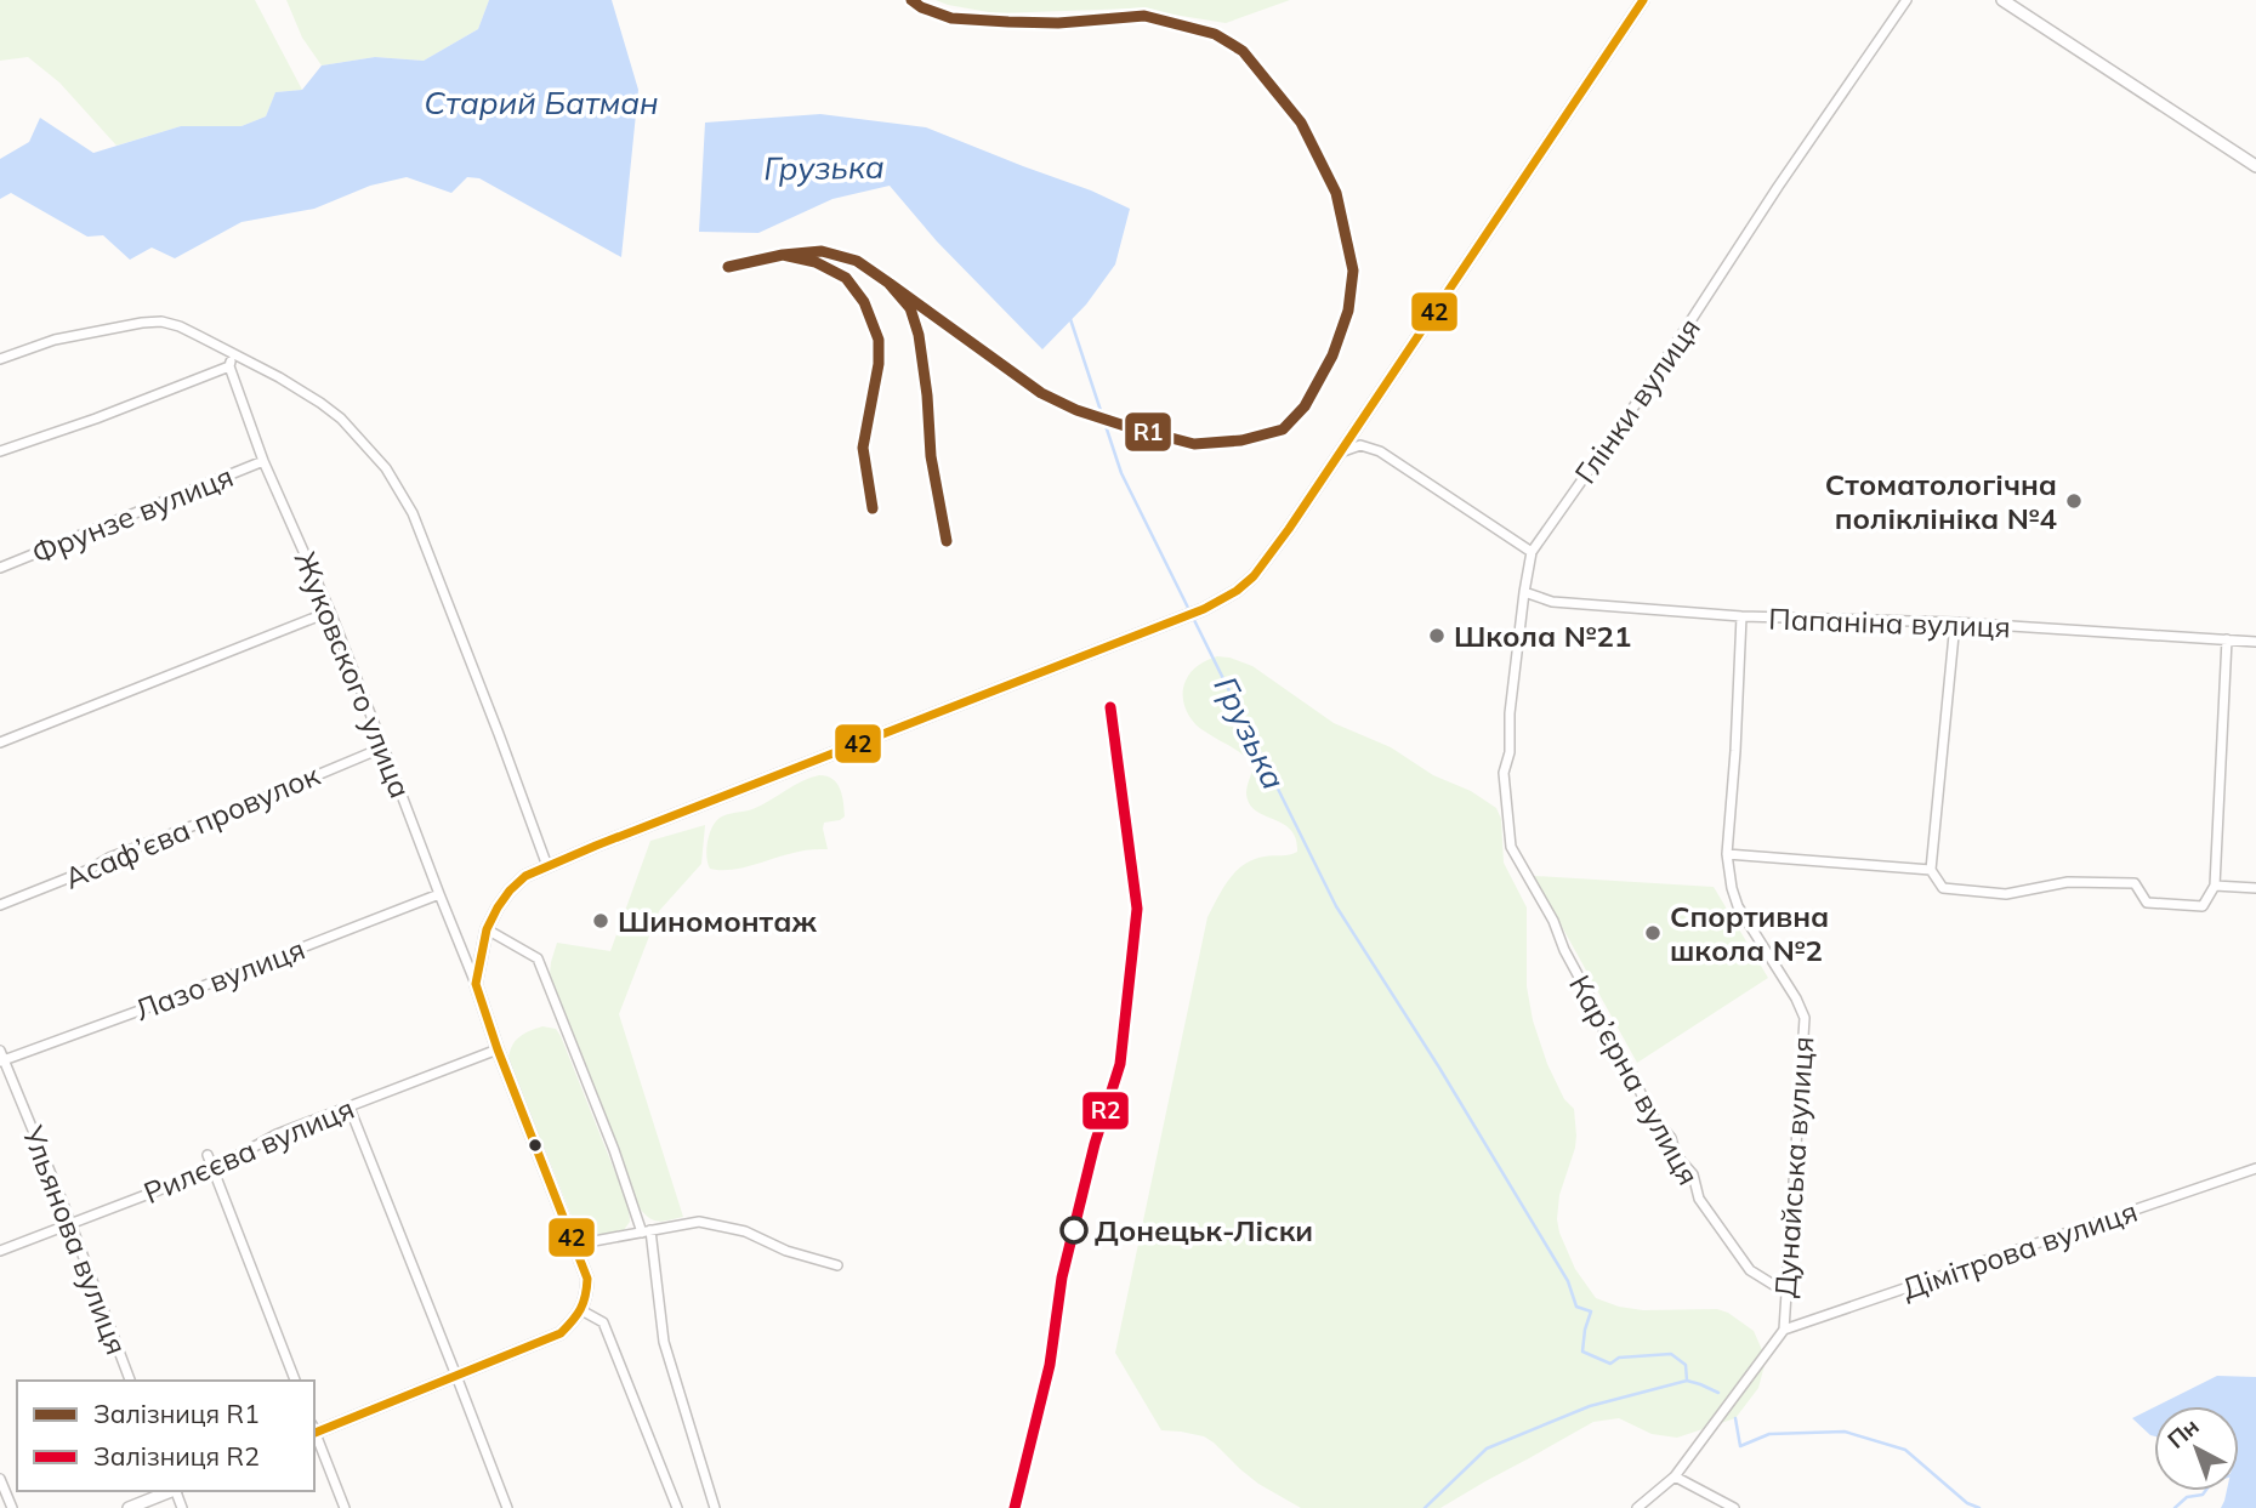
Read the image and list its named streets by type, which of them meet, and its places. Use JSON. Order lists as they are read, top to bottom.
{
  "streets": {
    "street": [
      "Глінки вулиця",
      "Фрунзе вулиця",
      "Папаніна вулиця",
      "Жуковского улица",
      "Асаф’єва провулок",
      "Лазо вулиця",
      "Кар’єрна вулиця",
      "Рилєєва вулиця",
      "Дунайська вулиця",
      "Ульянова вулиця",
      "Дімітрова вулиця"
    ]
  },
  "crossings": [
    ["Глінки вулиця", "Папаніна вулиця"],
    ["Глінки вулиця", "Кар’єрна вулиця"],
    ["Фрунзе вулиця", "Жуковского улица"],
    ["Папаніна вулиця", "Дунайська вулиця"],
    ["Жуковского улица", "Асаф’єва провулок"],
    ["Жуковского улица", "Лазо вулиця"],
    ["Лазо вулиця", "Ульянова вулиця"],
    ["Кар’єрна вулиця", "Дунайська вулиця"],
    ["Рилєєва вулиця", "Ульянова вулиця"],
    ["Дунайська вулиця", "Дімітрова вулиця"]
  ],
  "water": ["Старий Батман", "Грузька"],
  "places": [
    "Стоматологічна поліклініка №4",
    "Школа №21",
    "Шиномонтаж",
    "Спортивна школа №2",
    "Донецьк-Ліски"
  ],
  "lines": ["rail line R1", "transit line 42", "rail line R2"],
  "legend": ["Залізниця R1", "Залізниця R2"],
  "north": "top left"
}
